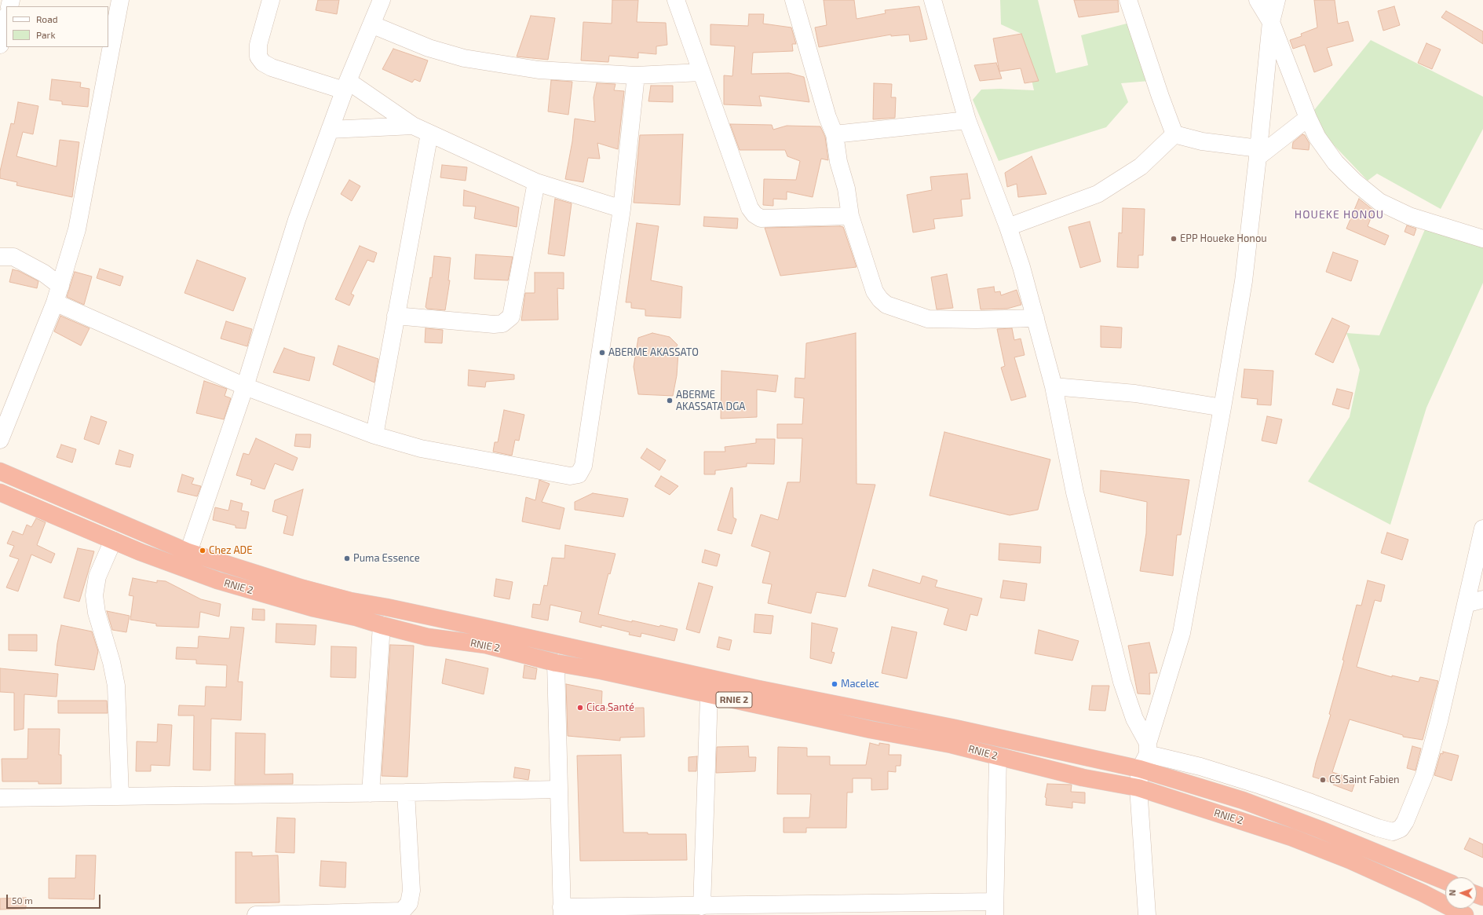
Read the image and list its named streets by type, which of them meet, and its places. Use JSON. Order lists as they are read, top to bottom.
{
  "streets": {
    "highway": ["RNIE 2"]
  },
  "districts": ["HOUEKE HONOU"],
  "places": [
    "EPP Houeke Honou",
    "ABERME AKASSATO",
    "ABERME AKASSATA DGA",
    "Chez ADE",
    "Puma Essence",
    "Macelec",
    "Cica Santé",
    "CS Saint Fabien"
  ],
  "legend": ["Road", "Park"],
  "scale_bar": "50 m",
  "north": "left"
}
